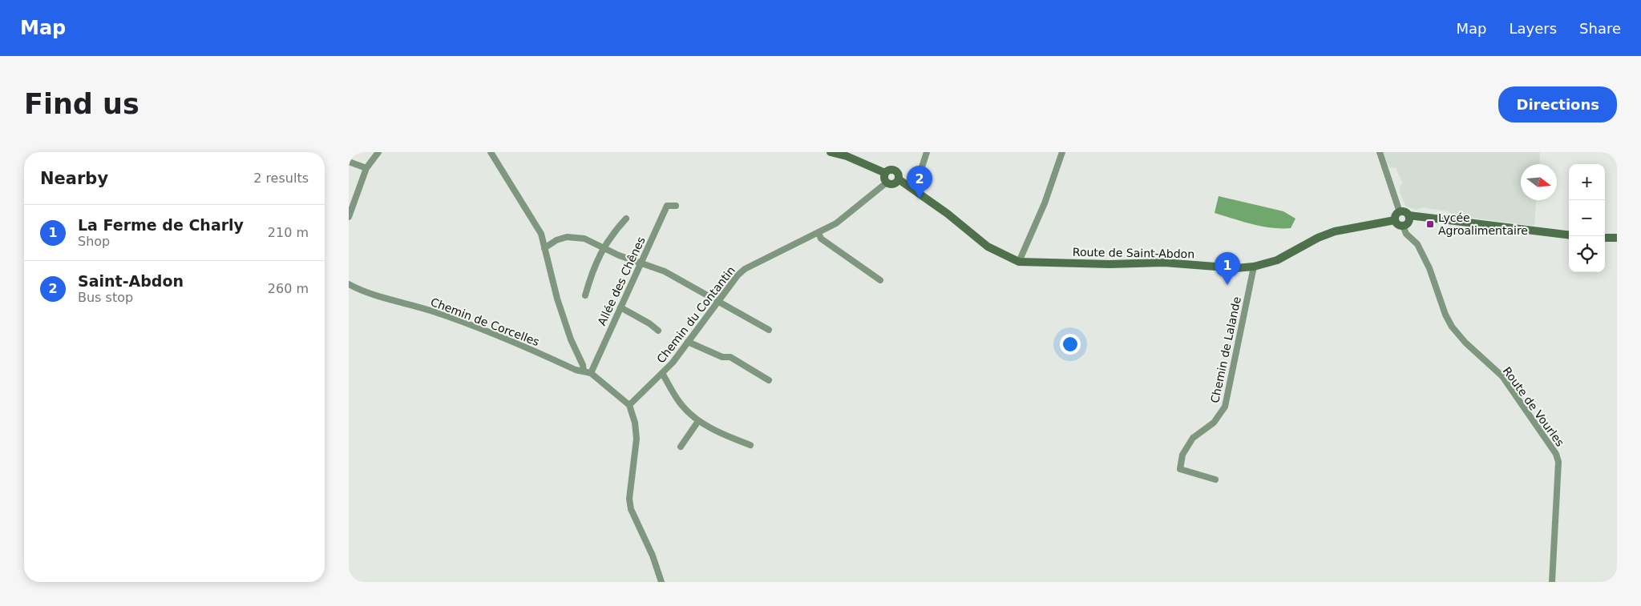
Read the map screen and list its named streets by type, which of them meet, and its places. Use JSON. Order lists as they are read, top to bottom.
{
  "streets": {
    "main road": ["Route de Saint-Abdon"],
    "street": [
      "Allée des Chênes",
      "Chemin du Contantin",
      "Chemin de Corcelles",
      "Chemin de Lalande",
      "Route de Vourles"
    ]
  },
  "crossings": [
    ["Route de Saint-Abdon", "Chemin du Contantin"],
    ["Route de Saint-Abdon", "Chemin de Lalande"],
    ["Route de Saint-Abdon", "Route de Vourles"],
    ["Allée des Chênes", "Chemin de Corcelles"]
  ],
  "places": {
    "transit": ["Lycée Agroalimentaire"]
  },
  "north": "right",
  "page": {
    "header": "Map",
    "nav": ["Map", "Layers", "Share"],
    "buttons": "Directions",
    "title": "Find us",
    "heading": ["Nearby", "2 results"],
    "map_buttons": ["+", "−"],
    "pins": ["2", "1"],
    "list": [
      {
        "mark": "1",
        "name": "La Ferme de Charly",
        "note": "Shop",
        "value": "210 m"
      },
      {
        "mark": "2",
        "name": "Saint-Abdon",
        "note": "Bus stop",
        "value": "260 m"
      }
    ]
  }
}
